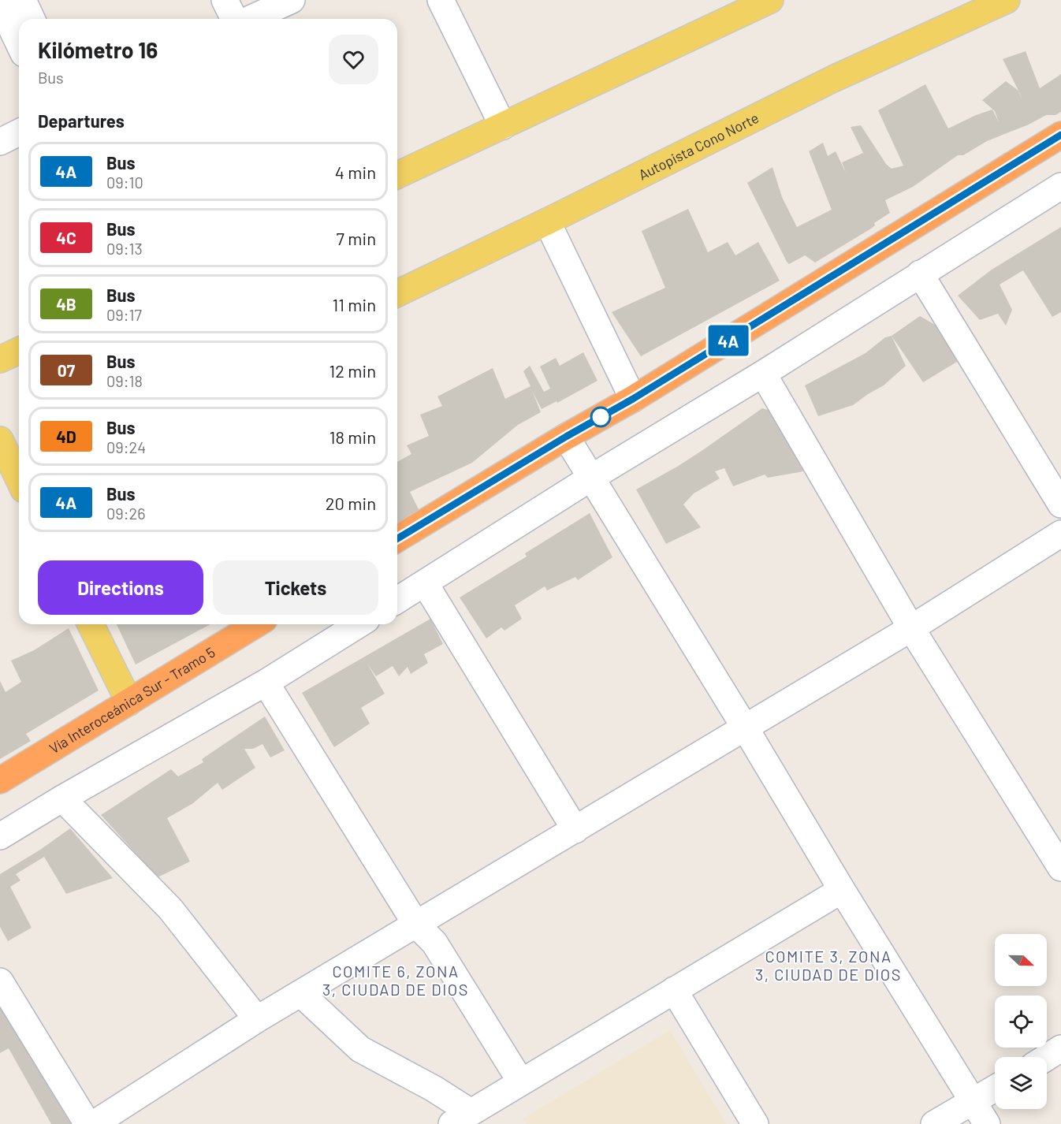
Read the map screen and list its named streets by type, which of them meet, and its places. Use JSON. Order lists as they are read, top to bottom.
{
  "streets": {
    "highway": ["Vía Interoceánica Sur - Tramo 5"],
    "main road": ["Autopista Cono Norte"]
  },
  "districts": ["COMITE 3, ZONA 3, CIUDAD DE DIOS", "COMITE 6, ZONA 3, CIUDAD DE DIOS"],
  "lines": ["bus line 4A"],
  "north": "right",
  "page": {
    "on_map": "4A",
    "heading": [
      ["Kilómetro 16", "Bus"],
      "Departures"
    ],
    "list": [
      {
        "mark": "4A",
        "name": "Bus",
        "note": "09:10",
        "value": "4 min"
      },
      {
        "mark": "4C",
        "name": "Bus",
        "note": "09:13",
        "value": "7 min"
      },
      {
        "mark": "4B",
        "name": "Bus",
        "note": "09:17",
        "value": "11 min"
      },
      {
        "mark": "07",
        "name": "Bus",
        "note": "09:18",
        "value": "12 min"
      },
      {
        "mark": "4D",
        "name": "Bus",
        "note": "09:24",
        "value": "18 min"
      },
      {
        "mark": "4A",
        "name": "Bus",
        "note": "09:26",
        "value": "20 min"
      }
    ],
    "buttons": ["Directions", "Tickets"]
  }
}
